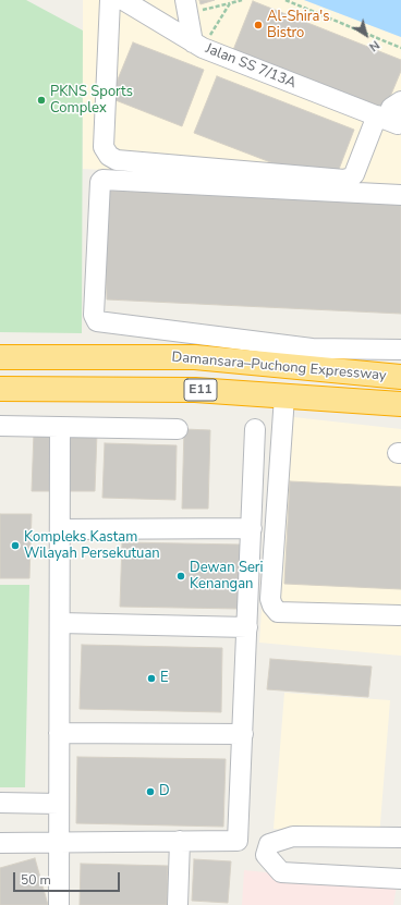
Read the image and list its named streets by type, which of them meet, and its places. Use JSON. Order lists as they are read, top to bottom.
{
  "streets": {
    "highway": ["Damansara–Puchong Expressway", "E11"],
    "street": ["Jalan SS 7/13A"]
  },
  "places": [
    "Al-Shira's Bistro",
    "PKNS Sports Complex",
    "Kompleks Kastam Wilayah Persekutuan",
    "Dewan Seri Kenangan",
    "E",
    "D"
  ],
  "scale_bar": "50 m",
  "north": "bottom right"
}
